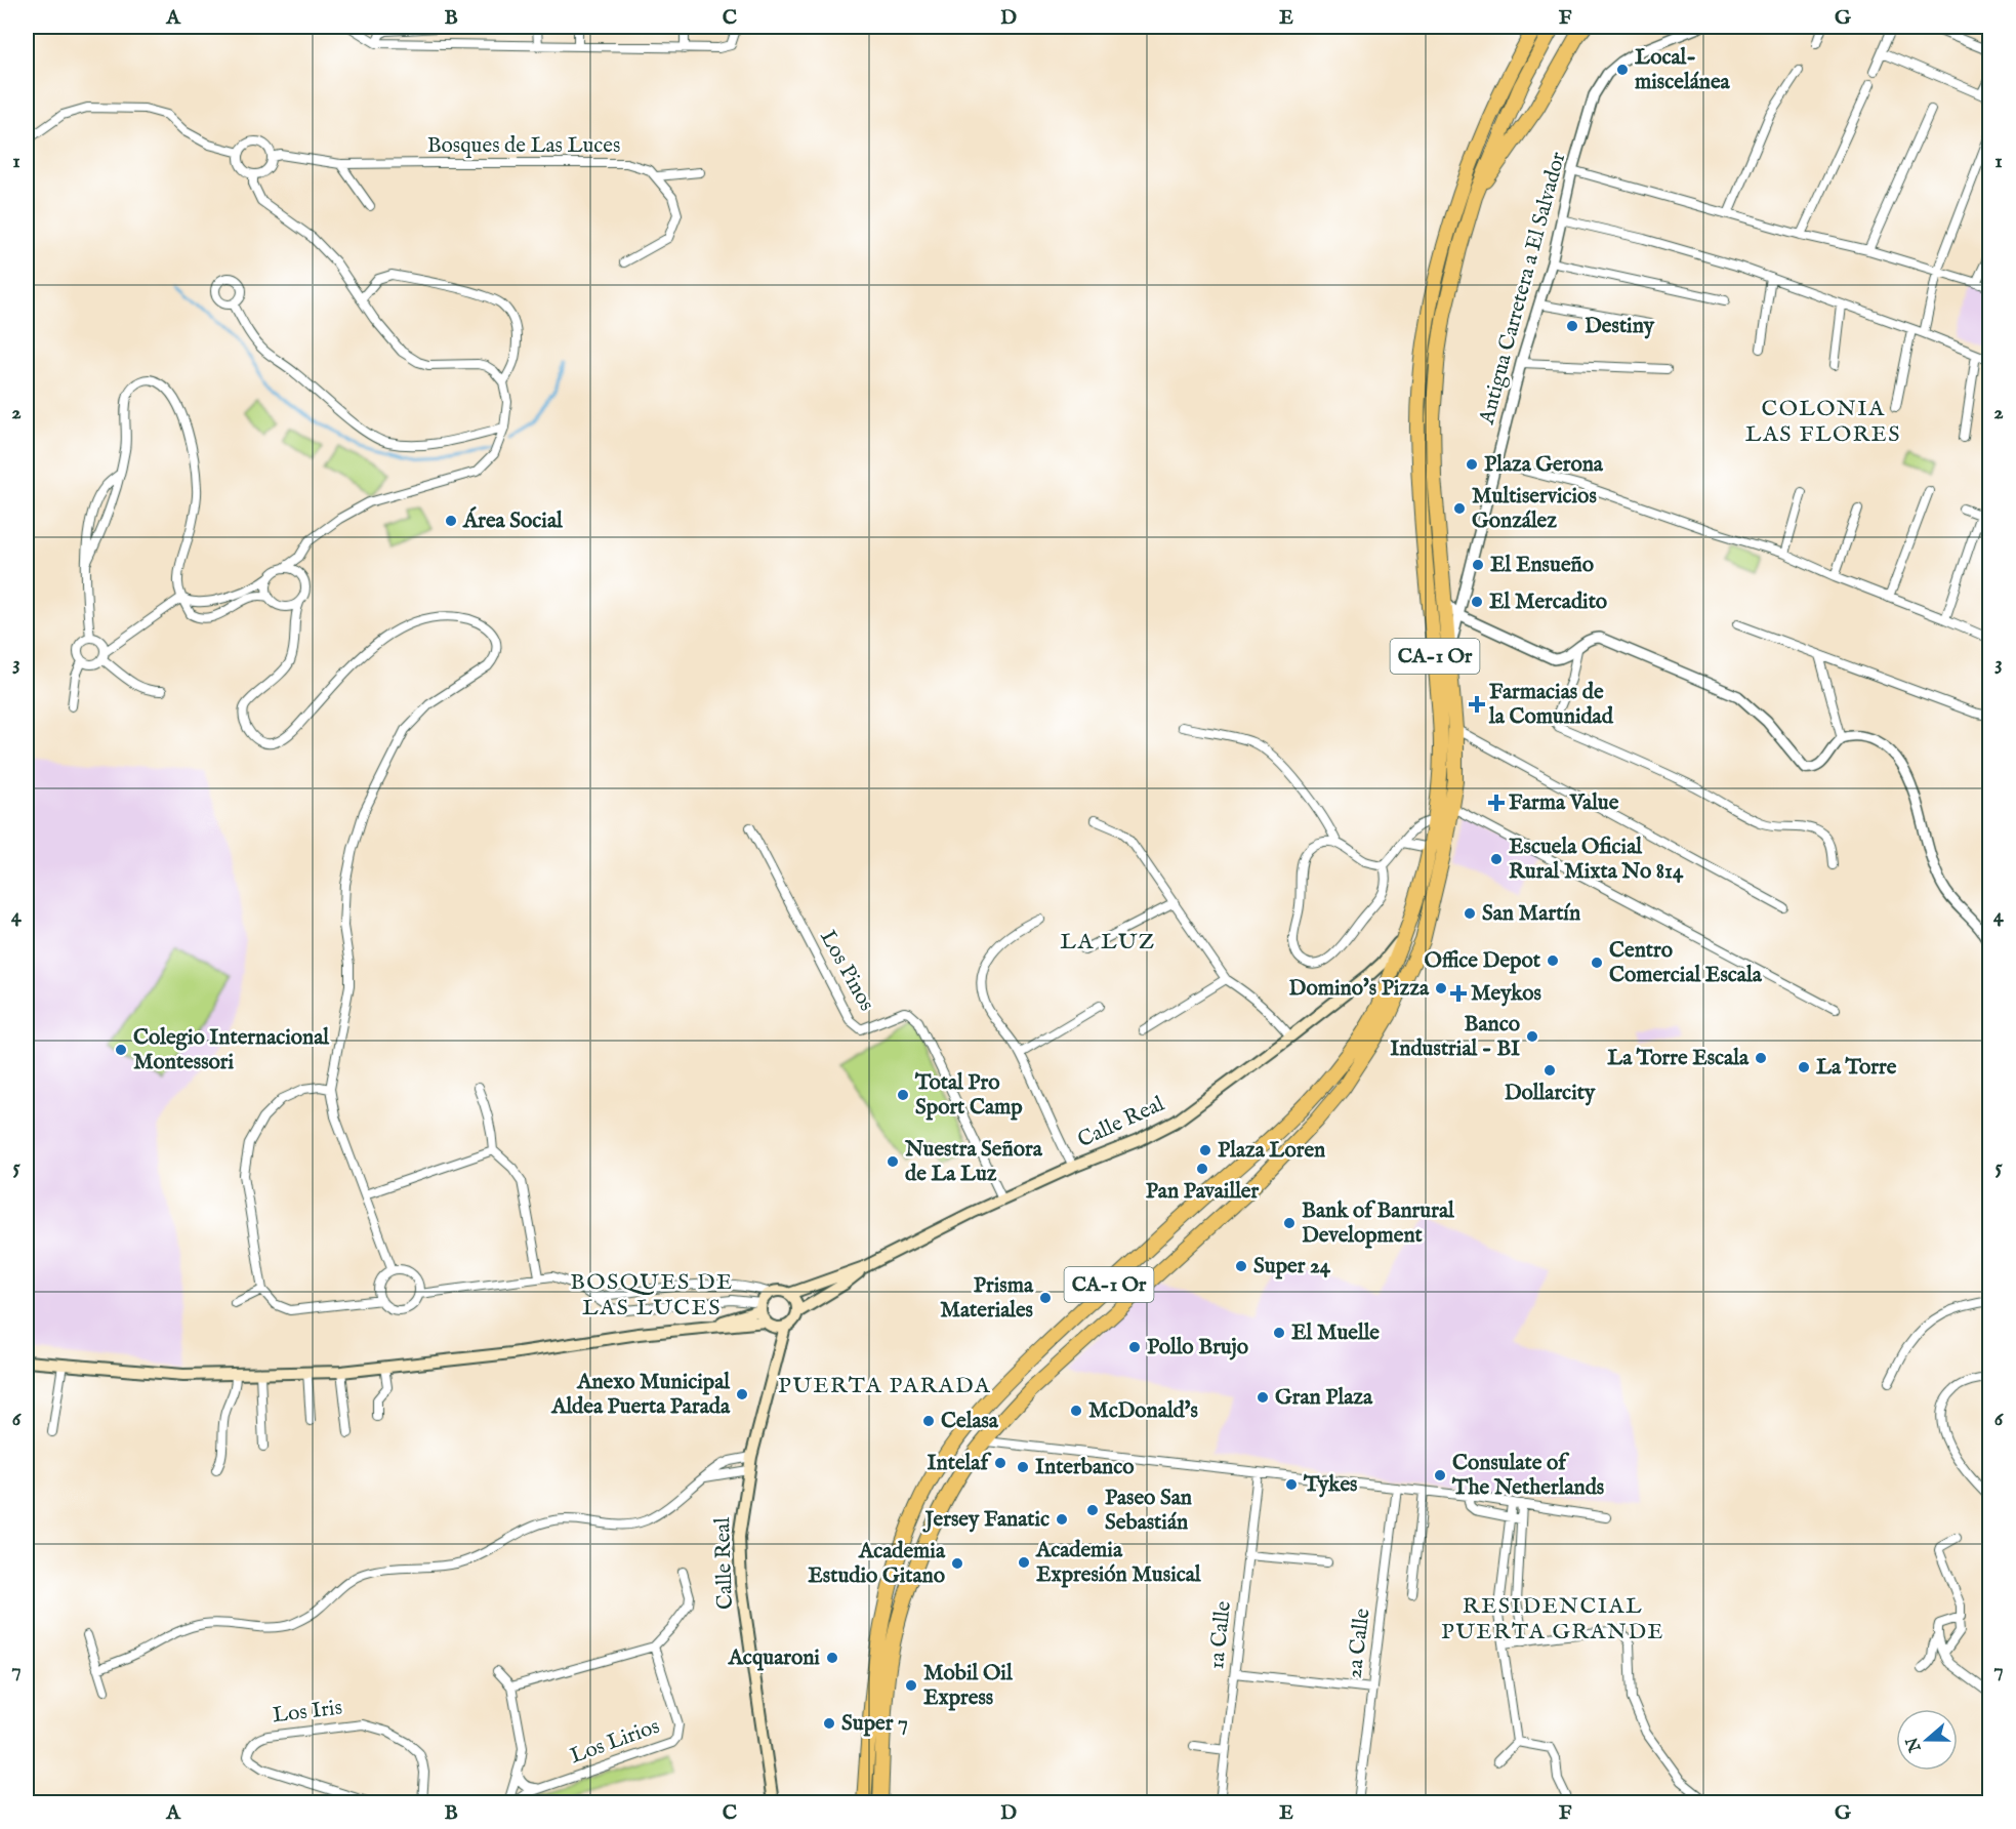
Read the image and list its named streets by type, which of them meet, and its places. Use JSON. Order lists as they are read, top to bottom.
{
  "streets": {
    "highway": ["CA-1 Or"],
    "main road": ["Calle Real"],
    "street": [
      "Bosques de Las Luces",
      "Antigua Carretera a El Salvador",
      "Los Pinos",
      "1a Calle",
      "2a Calle",
      "Los Iris",
      "Los Lirios"
    ]
  },
  "crossings": [
    ["Antigua Carretera a El Salvador", "CA-1 Or"],
    ["CA-1 Or", "Calle Real"],
    ["Los Pinos", "Calle Real"]
  ],
  "districts": [
    "COLONIA LAS FLORES",
    "LA LUZ",
    "BOSQUES DE LAS LUCES",
    "PUERTA PARADA",
    "RESIDENCIAL PUERTA GRANDE"
  ],
  "places": {
    "other": [
      "Local- miscelánea",
      "Destiny",
      "Plaza Gerona",
      "Multiservicios González",
      "Área Social",
      "El Ensueño",
      "El Mercadito",
      "Escuela Oficial Rural Mixta No 814",
      "San Martín",
      "Office Depot",
      "Centro Comercial Escala",
      "Domino's Pizza",
      "Banco Industrial - BI",
      "Colegio Internacional Montessori",
      "La Torre Escala",
      "La Torre",
      "Dollarcity",
      "Total Pro Sport Camp",
      "Plaza Loren",
      "Nuestra Señora de La Luz",
      "Pan Pavailler",
      "Bank of Banrural Development",
      "Super 24",
      "Prisma Materiales",
      "El Muelle",
      "Pollo Brujo",
      "Anexo Municipal Aldea Puerta Parada",
      "Gran Plaza",
      "McDonald's",
      "Celasa",
      "Intelaf",
      "Interbanco",
      "Consulate of The Netherlands",
      "Tykes",
      "Paseo San Sebastián",
      "Jersey Fanatic",
      "Academia Expresión Musical",
      "Academia Estudio Gitano",
      "Acquaroni",
      "Mobil Oil Express",
      "Super 7"
    ],
    "health": ["Farmacias de la Comunidad", "Farma Value", "Meykos"]
  },
  "north": "left",
  "grid": {
    "columns": [
      "A",
      "B",
      "C",
      "D",
      "E",
      "F",
      "G"
    ],
    "rows": [
      "1",
      "2",
      "3",
      "4",
      "5",
      "6",
      "7"
    ]
  }
}
